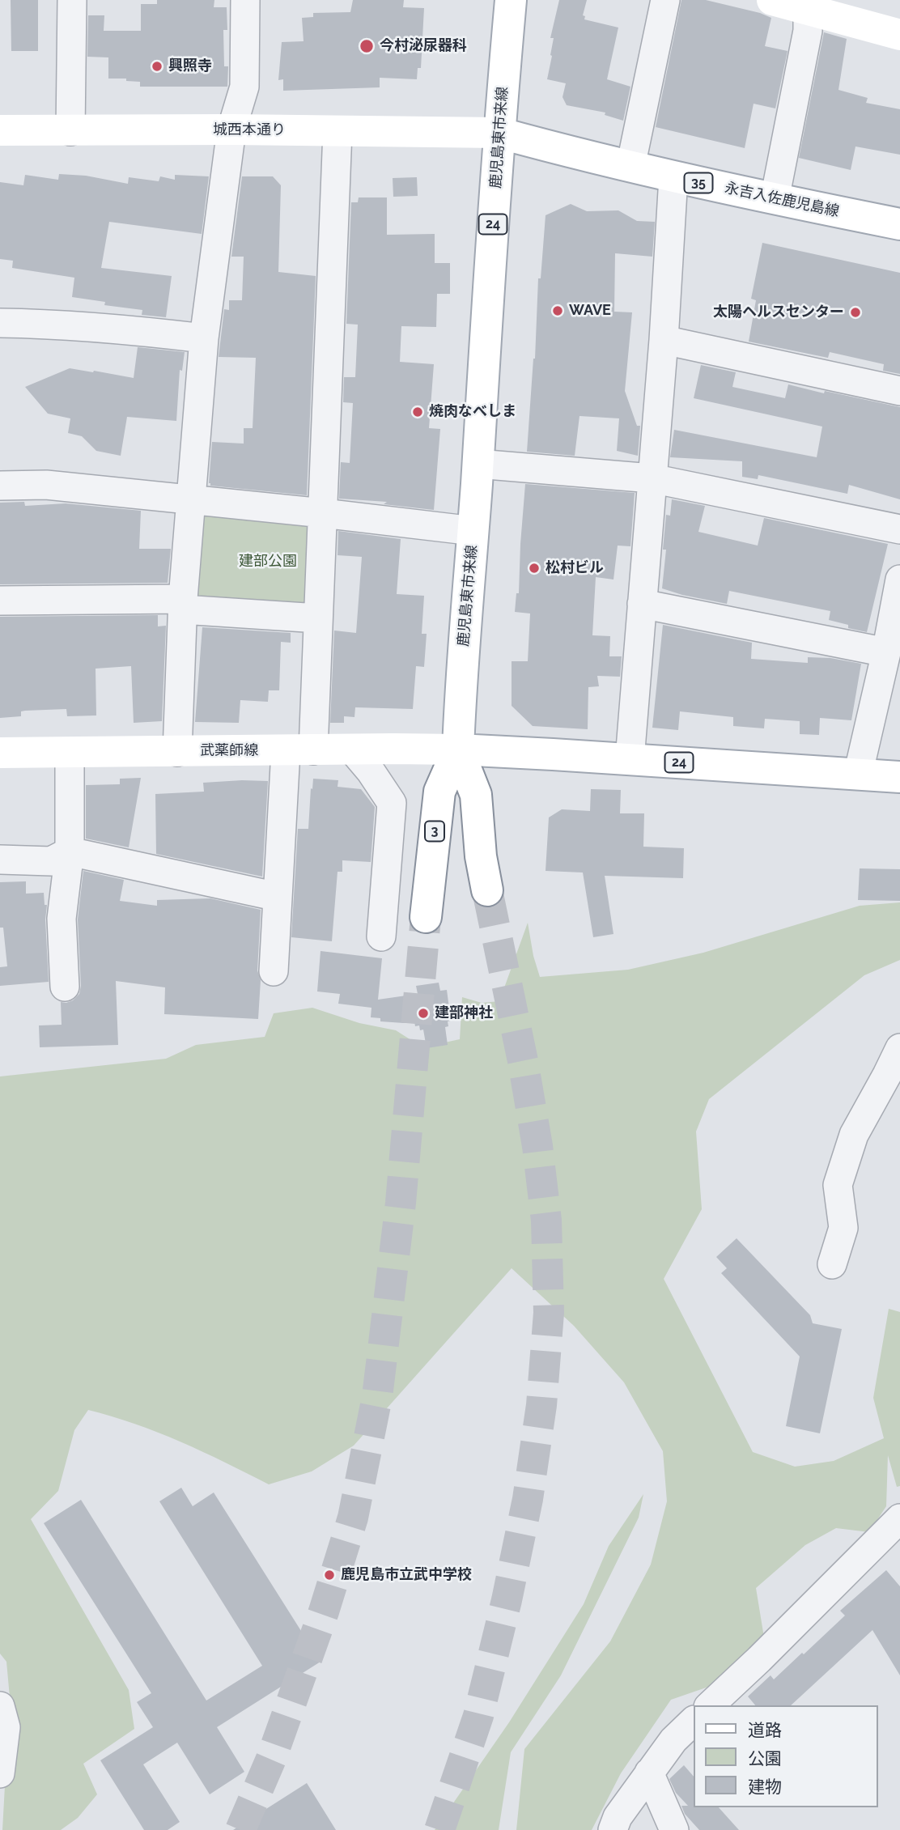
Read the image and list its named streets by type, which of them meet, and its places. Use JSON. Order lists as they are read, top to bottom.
{
  "streets": {
    "main road": [
      "城西本通り",
      "鹿児島東市来線",
      "35",
      "永吉入佐鹿児島線",
      "24",
      "武薬師線",
      "3"
    ]
  },
  "crossings": [
    ["城西本通り", "鹿児島東市来線"],
    ["城西本通り", "永吉入佐鹿児島線"],
    ["鹿児島東市来線", "永吉入佐鹿児島線"],
    ["鹿児島東市来線", "24"],
    ["鹿児島東市来線", "武薬師線"],
    ["鹿児島東市来線", "3"],
    ["24", "武薬師線"],
    ["24", "3"],
    ["武薬師線", "3"]
  ],
  "parks": ["建部公園"],
  "places": [
    "今村泌尿器科",
    "興照寺",
    "WAVE",
    "太陽ヘルスセンター",
    "焼肉なべしま",
    "松村ビル",
    "建部神社",
    "鹿児島市立武中学校"
  ],
  "legend": ["道路", "公園", "建物"]
}
